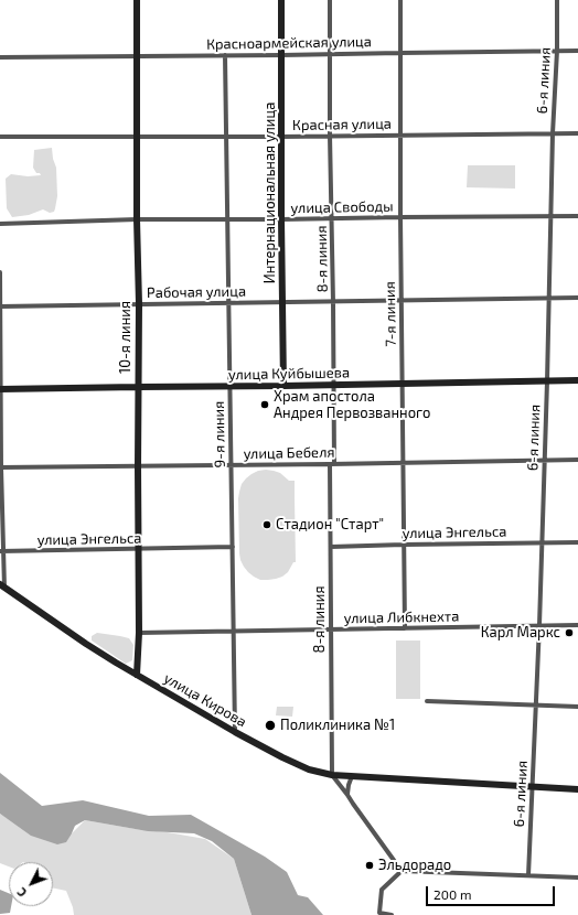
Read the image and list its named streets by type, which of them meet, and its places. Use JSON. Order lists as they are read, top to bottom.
{
  "streets": {
    "street": [
      "Красноармейская улица",
      "6-я линия",
      "Красная улица",
      "Интернациональная улица",
      "улица Свободы",
      "8-я линия",
      "Рабочая улица",
      "7-я линия",
      "10-я линия",
      "улица Куйбышева",
      "9-я линия",
      "улица Бебеля",
      "улица Энгельса",
      "улица Либкнехта",
      "улица Кирова"
    ]
  },
  "crossings": [
    ["Красноармейская улица", "6-я линия"],
    ["Красноармейская улица", "Интернациональная улица"],
    ["Красноармейская улица", "8-я линия"],
    ["Красноармейская улица", "7-я линия"],
    ["Красноармейская улица", "10-я линия"],
    ["Красноармейская улица", "9-я линия"],
    ["6-я линия", "Красная улица"],
    ["6-я линия", "улица Свободы"],
    ["6-я линия", "Рабочая улица"],
    ["6-я линия", "улица Куйбышева"],
    ["6-я линия", "улица Бебеля"],
    ["6-я линия", "улица Энгельса"],
    ["6-я линия", "улица Либкнехта"],
    ["6-я линия", "улица Кирова"],
    ["Красная улица", "Интернациональная улица"],
    ["Красная улица", "8-я линия"],
    ["Красная улица", "7-я линия"],
    ["Красная улица", "10-я линия"],
    ["Красная улица", "9-я линия"],
    ["Интернациональная улица", "улица Свободы"],
    ["Интернациональная улица", "Рабочая улица"],
    ["Интернациональная улица", "улица Куйбышева"],
    ["улица Свободы", "8-я линия"],
    ["улица Свободы", "7-я линия"],
    ["улица Свободы", "10-я линия"],
    ["улица Свободы", "9-я линия"],
    ["8-я линия", "Рабочая улица"],
    ["8-я линия", "улица Куйбышева"],
    ["8-я линия", "улица Бебеля"],
    ["8-я линия", "улица Энгельса"],
    ["8-я линия", "улица Либкнехта"],
    ["8-я линия", "улица Кирова"],
    ["Рабочая улица", "7-я линия"],
    ["Рабочая улица", "10-я линия"],
    ["Рабочая улица", "9-я линия"],
    ["7-я линия", "улица Куйбышева"],
    ["7-я линия", "улица Бебеля"],
    ["7-я линия", "улица Энгельса"],
    ["7-я линия", "улица Либкнехта"],
    ["10-я линия", "улица Куйбышева"],
    ["10-я линия", "улица Бебеля"],
    ["10-я линия", "улица Энгельса"],
    ["10-я линия", "улица Кирова"],
    ["улица Куйбышева", "9-я линия"],
    ["9-я линия", "улица Бебеля"],
    ["9-я линия", "улица Энгельса"],
    ["9-я линия", "улица Либкнехта"],
    ["9-я линия", "улица Кирова"]
  ],
  "places": [
    "Храм апостола Андрея Первозванного",
    "Стадион \"Старт\"",
    "Карл Маркс",
    "Поликлиника №1",
    "Эльдорадо"
  ],
  "scale_bar": "200 m",
  "north": "bottom left"
}
